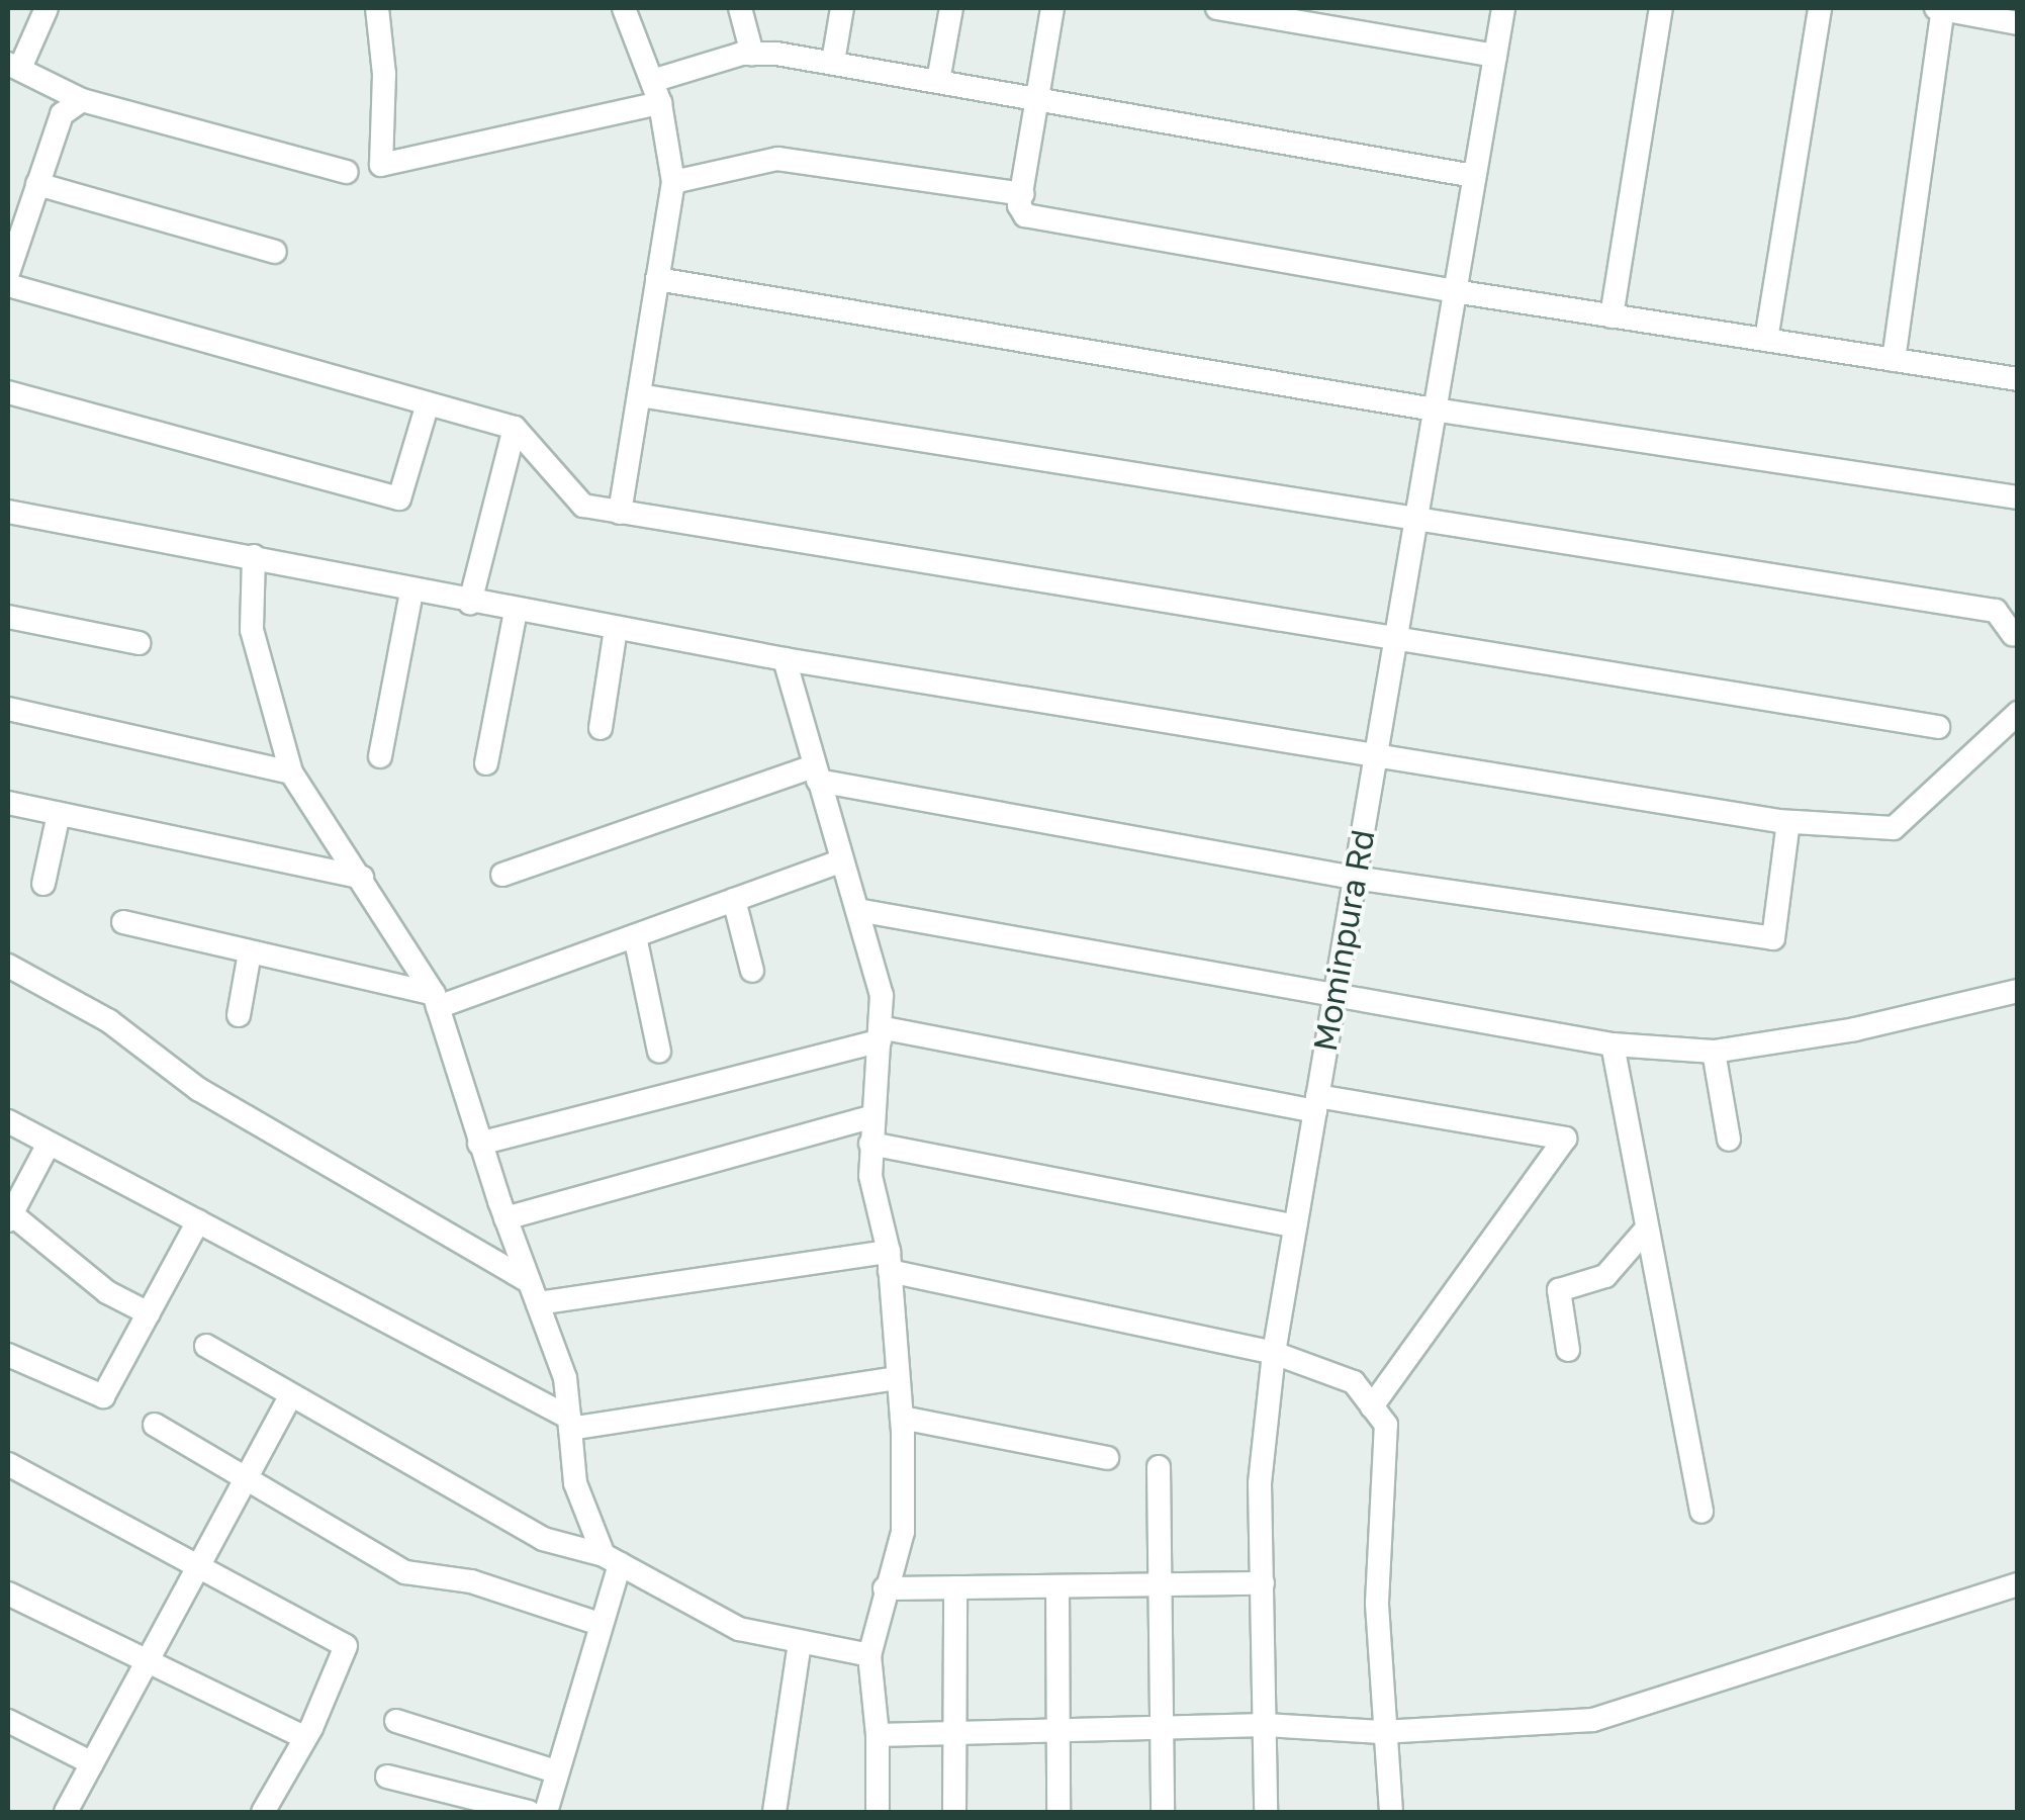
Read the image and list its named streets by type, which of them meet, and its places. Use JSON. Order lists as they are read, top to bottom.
{
  "streets": {
    "street": ["Mominpura Rd"]
  }
}
